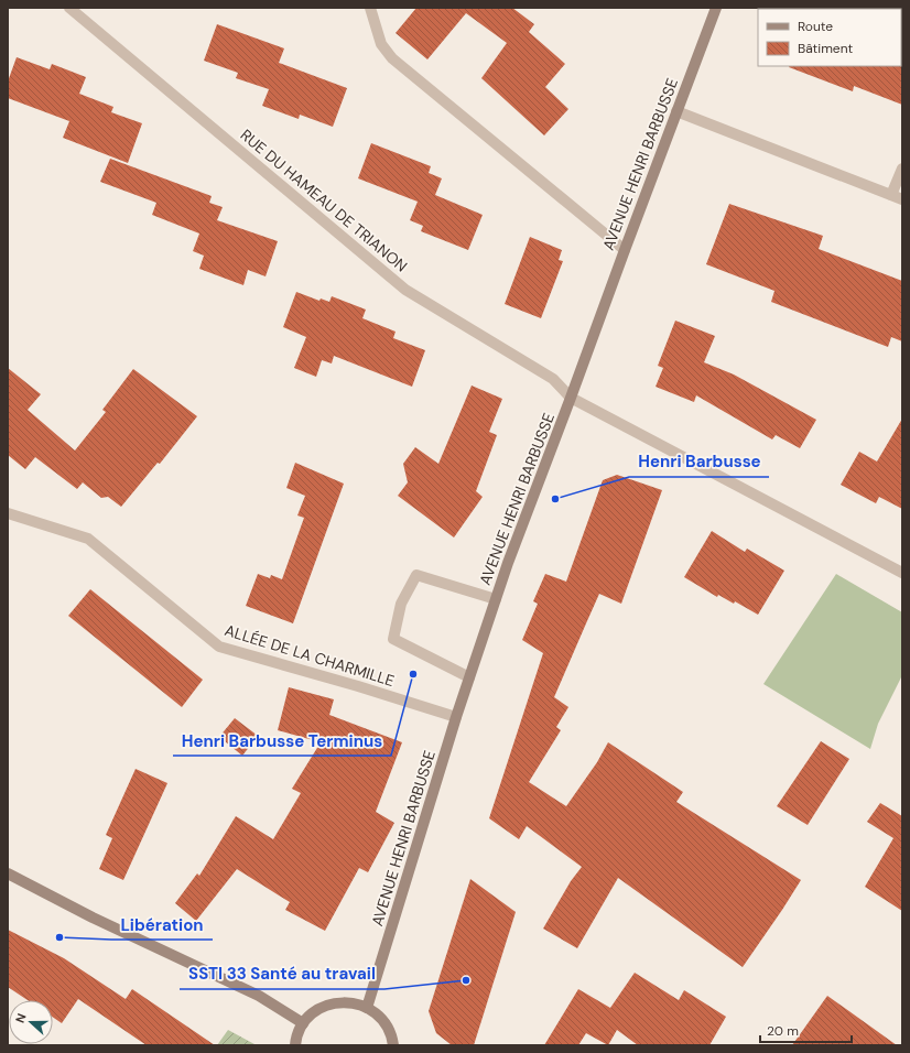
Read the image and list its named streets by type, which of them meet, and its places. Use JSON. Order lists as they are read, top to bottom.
{
  "streets": {
    "street": ["AVENUE HENRI BARBUSSE", "RUE DU HAMEAU DE TRIANON", "ALLÉE DE LA CHARMILLE"]
  },
  "crossings": [
    ["AVENUE HENRI BARBUSSE", "RUE DU HAMEAU DE TRIANON"],
    ["AVENUE HENRI BARBUSSE", "ALLÉE DE LA CHARMILLE"]
  ],
  "places": [
    "Henri Barbusse",
    "Henri Barbusse Terminus",
    "Libération",
    "SSTI 33 Santé au travail"
  ],
  "legend": ["Route", "Bâtiment"],
  "scale_bar": "20 m",
  "north": "left"
}
